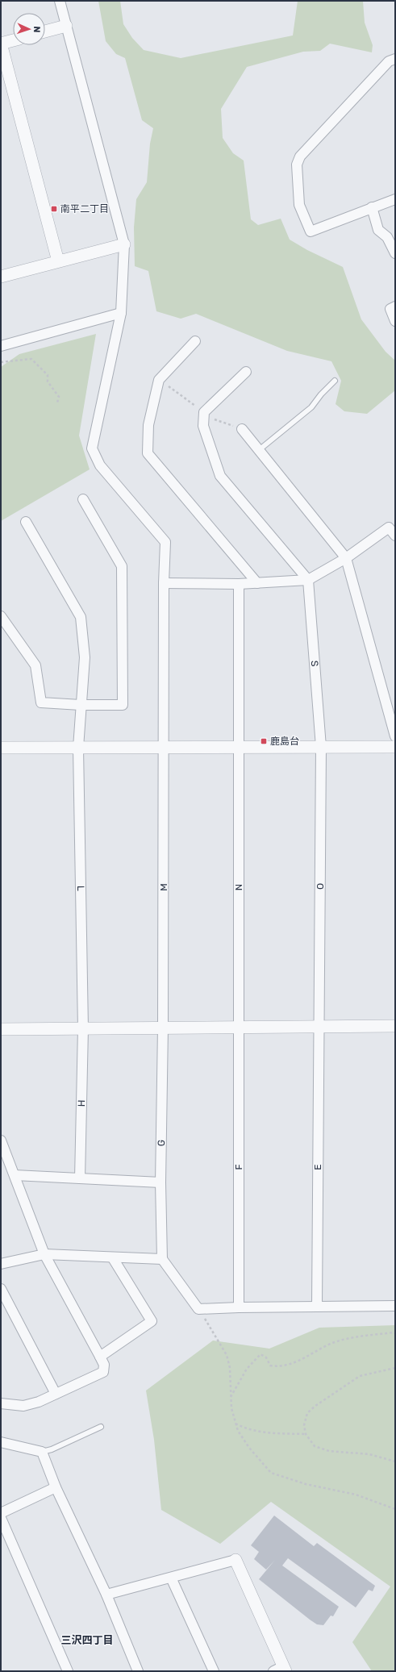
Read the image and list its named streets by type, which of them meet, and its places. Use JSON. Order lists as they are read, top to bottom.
{
  "streets": {
    "street": [
      "S",
      "O",
      "M",
      "N",
      "L",
      "H",
      "G",
      "F",
      "E"
    ]
  },
  "crossings": [
    ["S", "O"],
    ["O", "E"],
    ["M", "G"],
    ["N", "F"],
    ["L", "H"]
  ],
  "districts": ["三沢四丁目"],
  "places": {
    "transit": ["南平二丁目", "鹿島台"]
  },
  "north": "right"
}
